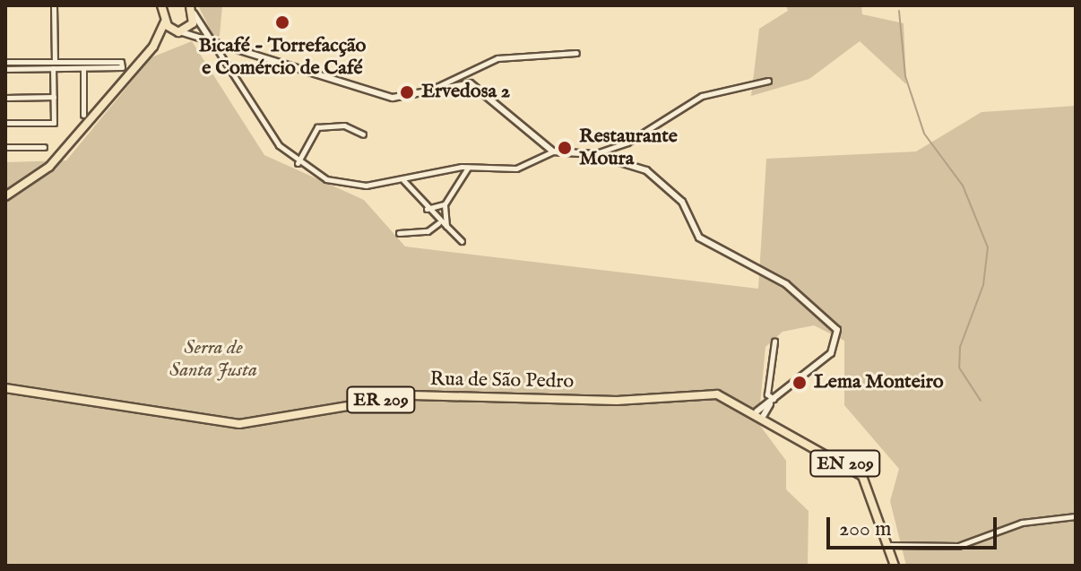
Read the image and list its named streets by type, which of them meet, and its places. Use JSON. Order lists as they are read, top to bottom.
{
  "streets": {
    "main road": ["Rua de São Pedro", "ER 209", "EN 209"]
  },
  "crossings": [
    ["Rua de São Pedro", "EN 209"]
  ],
  "parks": ["Serra de Santa Justa"],
  "places": [
    "Bicafé - Torrefacção e Comércio de Café",
    "Ervedosa 2",
    "Restaurante Moura",
    "Lema Monteiro"
  ],
  "scale_bar": "200 m"
}
